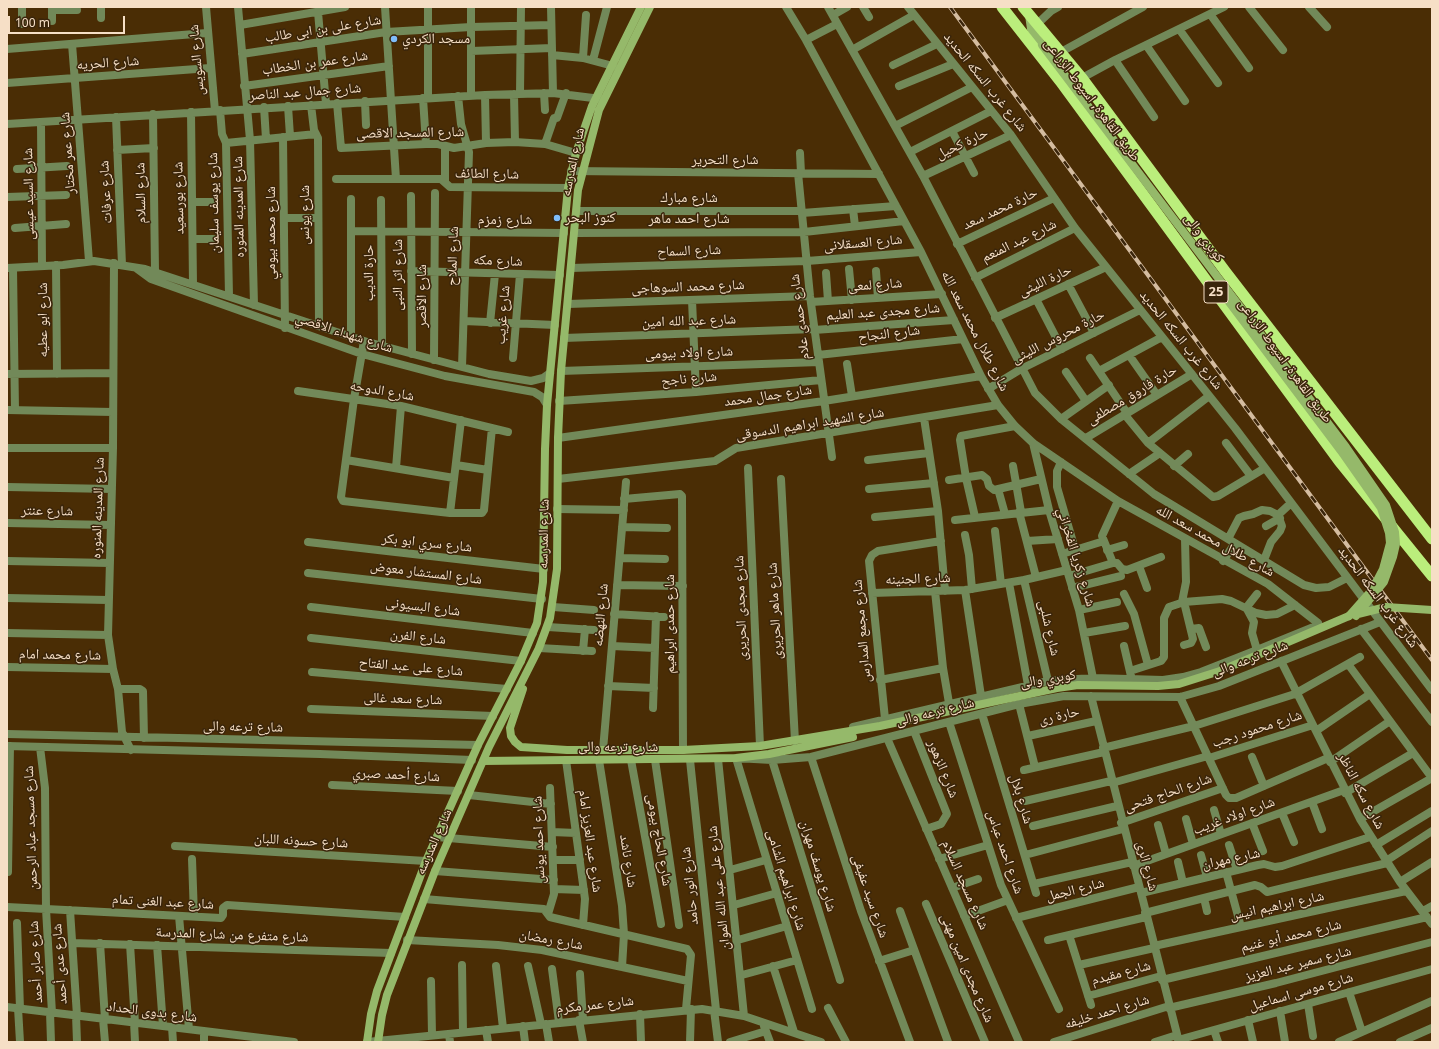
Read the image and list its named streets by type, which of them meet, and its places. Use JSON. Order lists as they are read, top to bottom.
{
  "streets": {
    "highway": ["طريق القاهرة, اسيوط الزراعى", "25"],
    "main road": ["شارع المدرسه", "كوبري والى", "شارع ترعه والى"],
    "street": [
      "شارع على بن ابى طالب",
      "شارع السويس",
      "شارع الحريه",
      "شارع عمر بن الخطاب",
      "شارع غرب السكه الحديد",
      "شارع جمال عبد الناصر",
      "شارع المسجد الاقصى",
      "حارة كحيل",
      "شارع عمر مختار",
      "شارع التحرير",
      "شارع الطائف",
      "شارع عرفات",
      "شارع السلام",
      "شارع السيد عيسى",
      "شارع بورسعيد",
      "شارع مبارك",
      "شارع يوسف سليمان",
      "شارع المدينه المنوره",
      "حارة محمد سعد",
      "شارع يونس",
      "شارع احمد ماهر",
      "شارع زمزم",
      "شارع محمد بيومي",
      "شارع عبد المنعم",
      "شارع العسقلانى",
      "شارع السماح",
      "شارع الملاح",
      "شارع مكه",
      "حارة الديب",
      "شارع اثر النبى",
      "حارة الليثى",
      "شارع لمعى",
      "شارع محمد السوهاجى",
      "شارع الاقصر",
      "شارع مجدى عبد العليم",
      "شارع غريب",
      "شارع حمدى علام",
      "شارع ابو عطيه",
      "شارع عبد الله امين",
      "شارع طلال محمد سعد الله",
      "شارع شهداء الاقصي",
      "شارع النجاح",
      "حارة محروس الليثى",
      "شارع اولاد بيومى",
      "شارع ناجح",
      "شارع الدوحه",
      "حارة فاروق مصطفى",
      "شارع جمال محمد",
      "شارع الشهيد ابراهيم الدسوقى",
      "شارع عنتر",
      "شارع سري ابو بكر",
      "شارع زكريا الفخراني",
      "شارع المستشار معوض",
      "شارع الجنينه",
      "شارع البسيونى",
      "شارع مجدى الحريرى",
      "شارع ماهر الحريرى",
      "شارع النهضه",
      "شارع حمدى ابراهيم",
      "شارع شلبى",
      "شارع مجمع المدارس",
      "شارع الفرن",
      "شارع محمد امام",
      "شارع على عبد الفتاح",
      "شارع سعد غالى",
      "حارة رى",
      "شارع محمود رجب",
      "شارع الزهور",
      "شارع أحمد صبري",
      "شارع سكه الناظر",
      "شارع الحاج فتحى",
      "شارع بلال",
      "شارع اولاد غريب",
      "شارع مسجد عباد الرحمن",
      "شارع احمد يونس",
      "شارع الحاج بيومى",
      "شارع حسونه اللبان",
      "شارع عبد العزيز امام",
      "شارع احمد عباس",
      "شارع مهران",
      "شارع ناشد",
      "شارع يوسف مهران",
      "شارع الرى",
      "شارع ابراهيم الشامى",
      "شارع مسجد السلام",
      "شارع انور حامد",
      "شارع على عبد الله الموان",
      "شارع الجمل",
      "شارع سيد عفيفى",
      "شارع عبد الغنى تمام",
      "شارع ابراهيم انيس",
      "شارع متفرع من شارع المدرسة",
      "شارع محمد أبو غنيم",
      "شارع رمضان",
      "شارع صابر أحمد",
      "شارع عدى أحمد",
      "شارع سمير عبد العزيز",
      "شارع مجدى امين مهنى",
      "شارع مقيدم",
      "شارع موسى اسماعيل",
      "شارع عمر مكرم",
      "شارع بدوى الحداد",
      "شارع احمد خليفه"
    ]
  },
  "crossings": [
    ["شارع على بن ابى طالب", "شارع المدينه المنوره"],
    ["شارع السويس", "شارع الحريه"],
    ["شارع السويس", "شارع جمال عبد الناصر"],
    ["شارع السويس", "شارع يوسف سليمان"],
    ["شارع الحريه", "شارع عمر مختار"],
    ["شارع عمر بن الخطاب", "شارع المدينه المنوره"],
    ["شارع غرب السكه الحديد", "حارة كحيل"],
    ["شارع غرب السكه الحديد", "حارة محمد سعد"],
    ["شارع غرب السكه الحديد", "شارع عبد المنعم"],
    ["شارع غرب السكه الحديد", "حارة الليثى"],
    ["شارع غرب السكه الحديد", "شارع طلال محمد سعد الله"],
    ["شارع غرب السكه الحديد", "حارة محروس الليثى"],
    ["شارع غرب السكه الحديد", "حارة فاروق مصطفى"],
    ["شارع غرب السكه الحديد", "شارع ترعه والى"],
    ["شارع جمال عبد الناصر", "شارع المسجد الاقصى"],
    ["شارع جمال عبد الناصر", "شارع عمر مختار"],
    ["شارع جمال عبد الناصر", "شارع المدرسه"],
    ["شارع جمال عبد الناصر", "شارع عرفات"],
    ["شارع جمال عبد الناصر", "شارع السلام"],
    ["شارع جمال عبد الناصر", "شارع السيد عيسى"],
    ["شارع جمال عبد الناصر", "شارع بورسعيد"],
    ["شارع جمال عبد الناصر", "شارع يوسف سليمان"],
    ["شارع جمال عبد الناصر", "شارع المدينه المنوره"],
    ["شارع جمال عبد الناصر", "شارع يونس"],
    ["شارع جمال عبد الناصر", "شارع محمد بيومي"],
    ["شارع جمال عبد الناصر", "شارع الملاح"],
    ["طريق القاهرة, اسيوط الزراعى", "كوبري والى"],
    ["شارع المسجد الاقصى", "شارع المدرسه"],
    ["شارع المسجد الاقصى", "شارع الملاح"],
    ["حارة كحيل", "شارع طلال محمد سعد الله"],
    ["شارع عمر مختار", "شارع شهداء الاقصي"],
    ["شارع التحرير", "شارع المدرسه"],
    ["شارع التحرير", "شارع حمدى علام"],
    ["شارع التحرير", "شارع طلال محمد سعد الله"],
    ["شارع المدرسه", "شارع الطائف"],
    ["شارع المدرسه", "شارع مبارك"],
    ["شارع المدرسه", "شارع احمد ماهر"],
    ["شارع المدرسه", "شارع زمزم"],
    ["شارع المدرسه", "شارع السماح"],
    ["شارع المدرسه", "شارع مكه"],
    ["شارع المدرسه", "شارع محمد السوهاجى"],
    ["شارع المدرسه", "شارع عبد الله امين"],
    ["شارع المدرسه", "شارع شهداء الاقصي"],
    ["شارع المدرسه", "شارع اولاد بيومى"],
    ["شارع المدرسه", "شارع ناجح"],
    ["شارع المدرسه", "شارع جمال محمد"],
    ["شارع المدرسه", "شارع الشهيد ابراهيم الدسوقى"],
    ["شارع المدرسه", "شارع سري ابو بكر"],
    ["شارع المدرسه", "شارع المستشار معوض"],
    ["شارع المدرسه", "شارع البسيونى"],
    ["شارع المدرسه", "شارع الفرن"],
    ["شارع المدرسه", "شارع ترعه والى"],
    ["شارع المدرسه", "شارع على عبد الفتاح"],
    ["شارع المدرسه", "شارع سعد غالى"],
    ["شارع المدرسه", "شارع أحمد صبري"],
    ["شارع المدرسه", "شارع حسونه اللبان"],
    ["شارع المدرسه", "شارع عبد الغنى تمام"],
    ["شارع المدرسه", "شارع متفرع من شارع المدرسة"],
    ["شارع المدرسه", "شارع رمضان"],
    ["شارع المدرسه", "شارع عمر مكرم"],
    ["شارع الطائف", "شارع الملاح"],
    ["شارع عرفات", "شارع شهداء الاقصي"],
    ["شارع السلام", "شارع شهداء الاقصي"],
    ["شارع السيد عيسى", "شارع شهداء الاقصي"],
    ["شارع بورسعيد", "شارع شهداء الاقصي"],
    ["شارع مبارك", "شارع حمدى علام"],
    ["شارع مبارك", "شارع طلال محمد سعد الله"],
    ["شارع يوسف سليمان", "شارع شهداء الاقصي"],
    ["شارع المدينه المنوره", "شارع شهداء الاقصي"],
    ["شارع المدينه المنوره", "شارع عنتر"],
    ["شارع المدينه المنوره", "شارع محمد امام"],
    ["شارع المدينه المنوره", "شارع ترعه والى"],
    ["حارة محمد سعد", "شارع طلال محمد سعد الله"],
    ["شارع يونس", "شارع شهداء الاقصي"],
    ["شارع احمد ماهر", "شارع حمدى علام"],
    ["شارع احمد ماهر", "شارع طلال محمد سعد الله"],
    ["شارع زمزم", "شارع الملاح"],
    ["شارع زمزم", "حارة الديب"],
    ["شارع زمزم", "شارع اثر النبى"],
    ["شارع زمزم", "شارع الاقصر"],
    ["شارع محمد بيومي", "شارع شهداء الاقصي"],
    ["كوبري والى", "شارع ترعه والى"],
    ["كوبري والى", "شارع ابراهيم الشامى"],
    ["شارع عبد المنعم", "شارع طلال محمد سعد الله"],
    ["شارع العسقلانى", "شارع السماح"],
    ["شارع العسقلانى", "شارع حمدى علام"],
    ["شارع العسقلانى", "شارع طلال محمد سعد الله"],
    ["شارع السماح", "شارع حمدى علام"],
    ["شارع الملاح", "شارع مكه"],
    ["شارع الملاح", "شارع شهداء الاقصي"],
    ["شارع مكه", "شارع اثر النبى"],
    ["شارع مكه", "شارع الاقصر"],
    ["شارع مكه", "شارع غريب"],
    ["حارة الديب", "شارع شهداء الاقصي"],
    ["شارع اثر النبى", "شارع شهداء الاقصي"],
    ["حارة الليثى", "شارع طلال محمد سعد الله"],
    ["شارع لمعى", "شارع محمد السوهاجى"],
    ["شارع لمعى", "شارع حمدى علام"],
    ["شارع لمعى", "شارع طلال محمد سعد الله"],
    ["شارع محمد السوهاجى", "شارع حمدى علام"],
    ["شارع الاقصر", "شارع شهداء الاقصي"],
    ["شارع مجدى عبد العليم", "شارع حمدى علام"],
    ["شارع مجدى عبد العليم", "شارع عبد الله امين"],
    ["شارع مجدى عبد العليم", "شارع طلال محمد سعد الله"],
    ["شارع حمدى علام", "شارع عبد الله امين"],
    ["شارع حمدى علام", "شارع النجاح"],
    ["شارع حمدى علام", "شارع اولاد بيومى"],
    ["شارع حمدى علام", "شارع ناجح"],
    ["شارع حمدى علام", "شارع جمال محمد"],
    ["شارع حمدى علام", "شارع الشهيد ابراهيم الدسوقى"],
    ["شارع ابو عطيه", "شارع شهداء الاقصي"],
    ["شارع طلال محمد سعد الله", "شارع النجاح"],
    ["شارع طلال محمد سعد الله", "حارة محروس الليثى"],
    ["شارع طلال محمد سعد الله", "حارة فاروق مصطفى"],
    ["شارع طلال محمد سعد الله", "شارع جمال محمد"],
    ["شارع طلال محمد سعد الله", "شارع الشهيد ابراهيم الدسوقى"],
    ["شارع طلال محمد سعد الله", "شارع زكريا الفخراني"],
    ["شارع طلال محمد سعد الله", "شارع ترعه والى"],
    ["شارع النجاح", "شارع اولاد بيومى"],
    ["شارع زكريا الفخراني", "شارع الجنينه"],
    ["شارع زكريا الفخراني", "شارع ترعه والى"],
    ["شارع الجنينه", "شارع شلبى"],
    ["شارع الجنينه", "شارع مجمع المدارس"],
    ["شارع مجدى الحريرى", "شارع ترعه والى"],
    ["شارع ماهر الحريرى", "شارع ترعه والى"],
    ["شارع النهضه", "شارع حمدى ابراهيم"],
    ["شارع النهضه", "شارع ترعه والى"],
    ["شارع حمدى ابراهيم", "شارع ترعه والى"],
    ["شارع شلبى", "شارع ترعه والى"],
    ["شارع مجمع المدارس", "شارع ترعه والى"],
    ["شارع ترعه والى", "شارع الزهور"],
    ["شارع ترعه والى", "شارع سكه الناظر"],
    ["شارع ترعه والى", "شارع بلال"],
    ["شارع ترعه والى", "شارع مسجد عباد الرحمن"],
    ["شارع ترعه والى", "شارع الحاج بيومى"],
    ["شارع ترعه والى", "شارع عبد العزيز امام"],
    ["شارع ترعه والى", "شارع احمد عباس"],
    ["شارع ترعه والى", "شارع ناشد"],
    ["شارع ترعه والى", "شارع يوسف مهران"],
    ["شارع ترعه والى", "شارع الرى"],
    ["شارع ترعه والى", "شارع ابراهيم الشامى"],
    ["شارع ترعه والى", "شارع مسجد السلام"],
    ["شارع ترعه والى", "شارع انور حامد"],
    ["شارع ترعه والى", "شارع على عبد الله الموان"],
    ["شارع ترعه والى", "شارع سيد عفيفى"],
    ["حارة رى", "شارع الرى"],
    ["شارع محمود رجب", "شارع سكه الناظر"],
    ["شارع محمود رجب", "شارع الرى"],
    ["شارع الزهور", "شارع مسجد السلام"],
    ["شارع سكه الناظر", "شارع اولاد غريب"],
    ["شارع سكه الناظر", "شارع مهران"],
    ["شارع سكه الناظر", "شارع ابراهيم انيس"],
    ["شارع سكه الناظر", "شارع محمد أبو غنيم"],
    ["شارع الحاج فتحى", "شارع بلال"],
    ["شارع الحاج فتحى", "شارع الرى"],
    ["شارع بلال", "شارع اولاد غريب"],
    ["شارع اولاد غريب", "شارع الرى"],
    ["شارع مسجد عباد الرحمن", "شارع عبد الغنى تمام"],
    ["شارع مسجد عباد الرحمن", "شارع صابر أحمد"],
    ["شارع احمد عباس", "شارع الجمل"],
    ["شارع مهران", "شارع الرى"],
    ["شارع مهران", "شارع الجمل"],
    ["شارع ناشد", "شارع رمضان"],
    ["شارع الرى", "شارع الجمل"],
    ["شارع الرى", "شارع ابراهيم انيس"],
    ["شارع الرى", "شارع محمد أبو غنيم"],
    ["شارع الرى", "شارع سمير عبد العزيز"],
    ["شارع الرى", "شارع مقيدم"],
    ["شارع الرى", "شارع موسى اسماعيل"],
    ["شارع الرى", "شارع احمد خليفه"],
    ["شارع انور حامد", "شارع عمر مكرم"],
    ["شارع على عبد الله الموان", "شارع عمر مكرم"],
    ["شارع عبد الغنى تمام", "شارع صابر أحمد"],
    ["شارع عبد الغنى تمام", "شارع عدى أحمد"],
    ["شارع متفرع من شارع المدرسة", "شارع عدى أحمد"],
    ["شارع محمد أبو غنيم", "شارع مقيدم"],
    ["شارع صابر أحمد", "شارع بدوى الحداد"],
    ["شارع عدى أحمد", "شارع بدوى الحداد"],
    ["شارع سمير عبد العزيز", "شارع احمد خليفه"]
  ],
  "places": ["مسجد الكردي", "كنوز البحر"],
  "scale_bar": "100 m"
}
